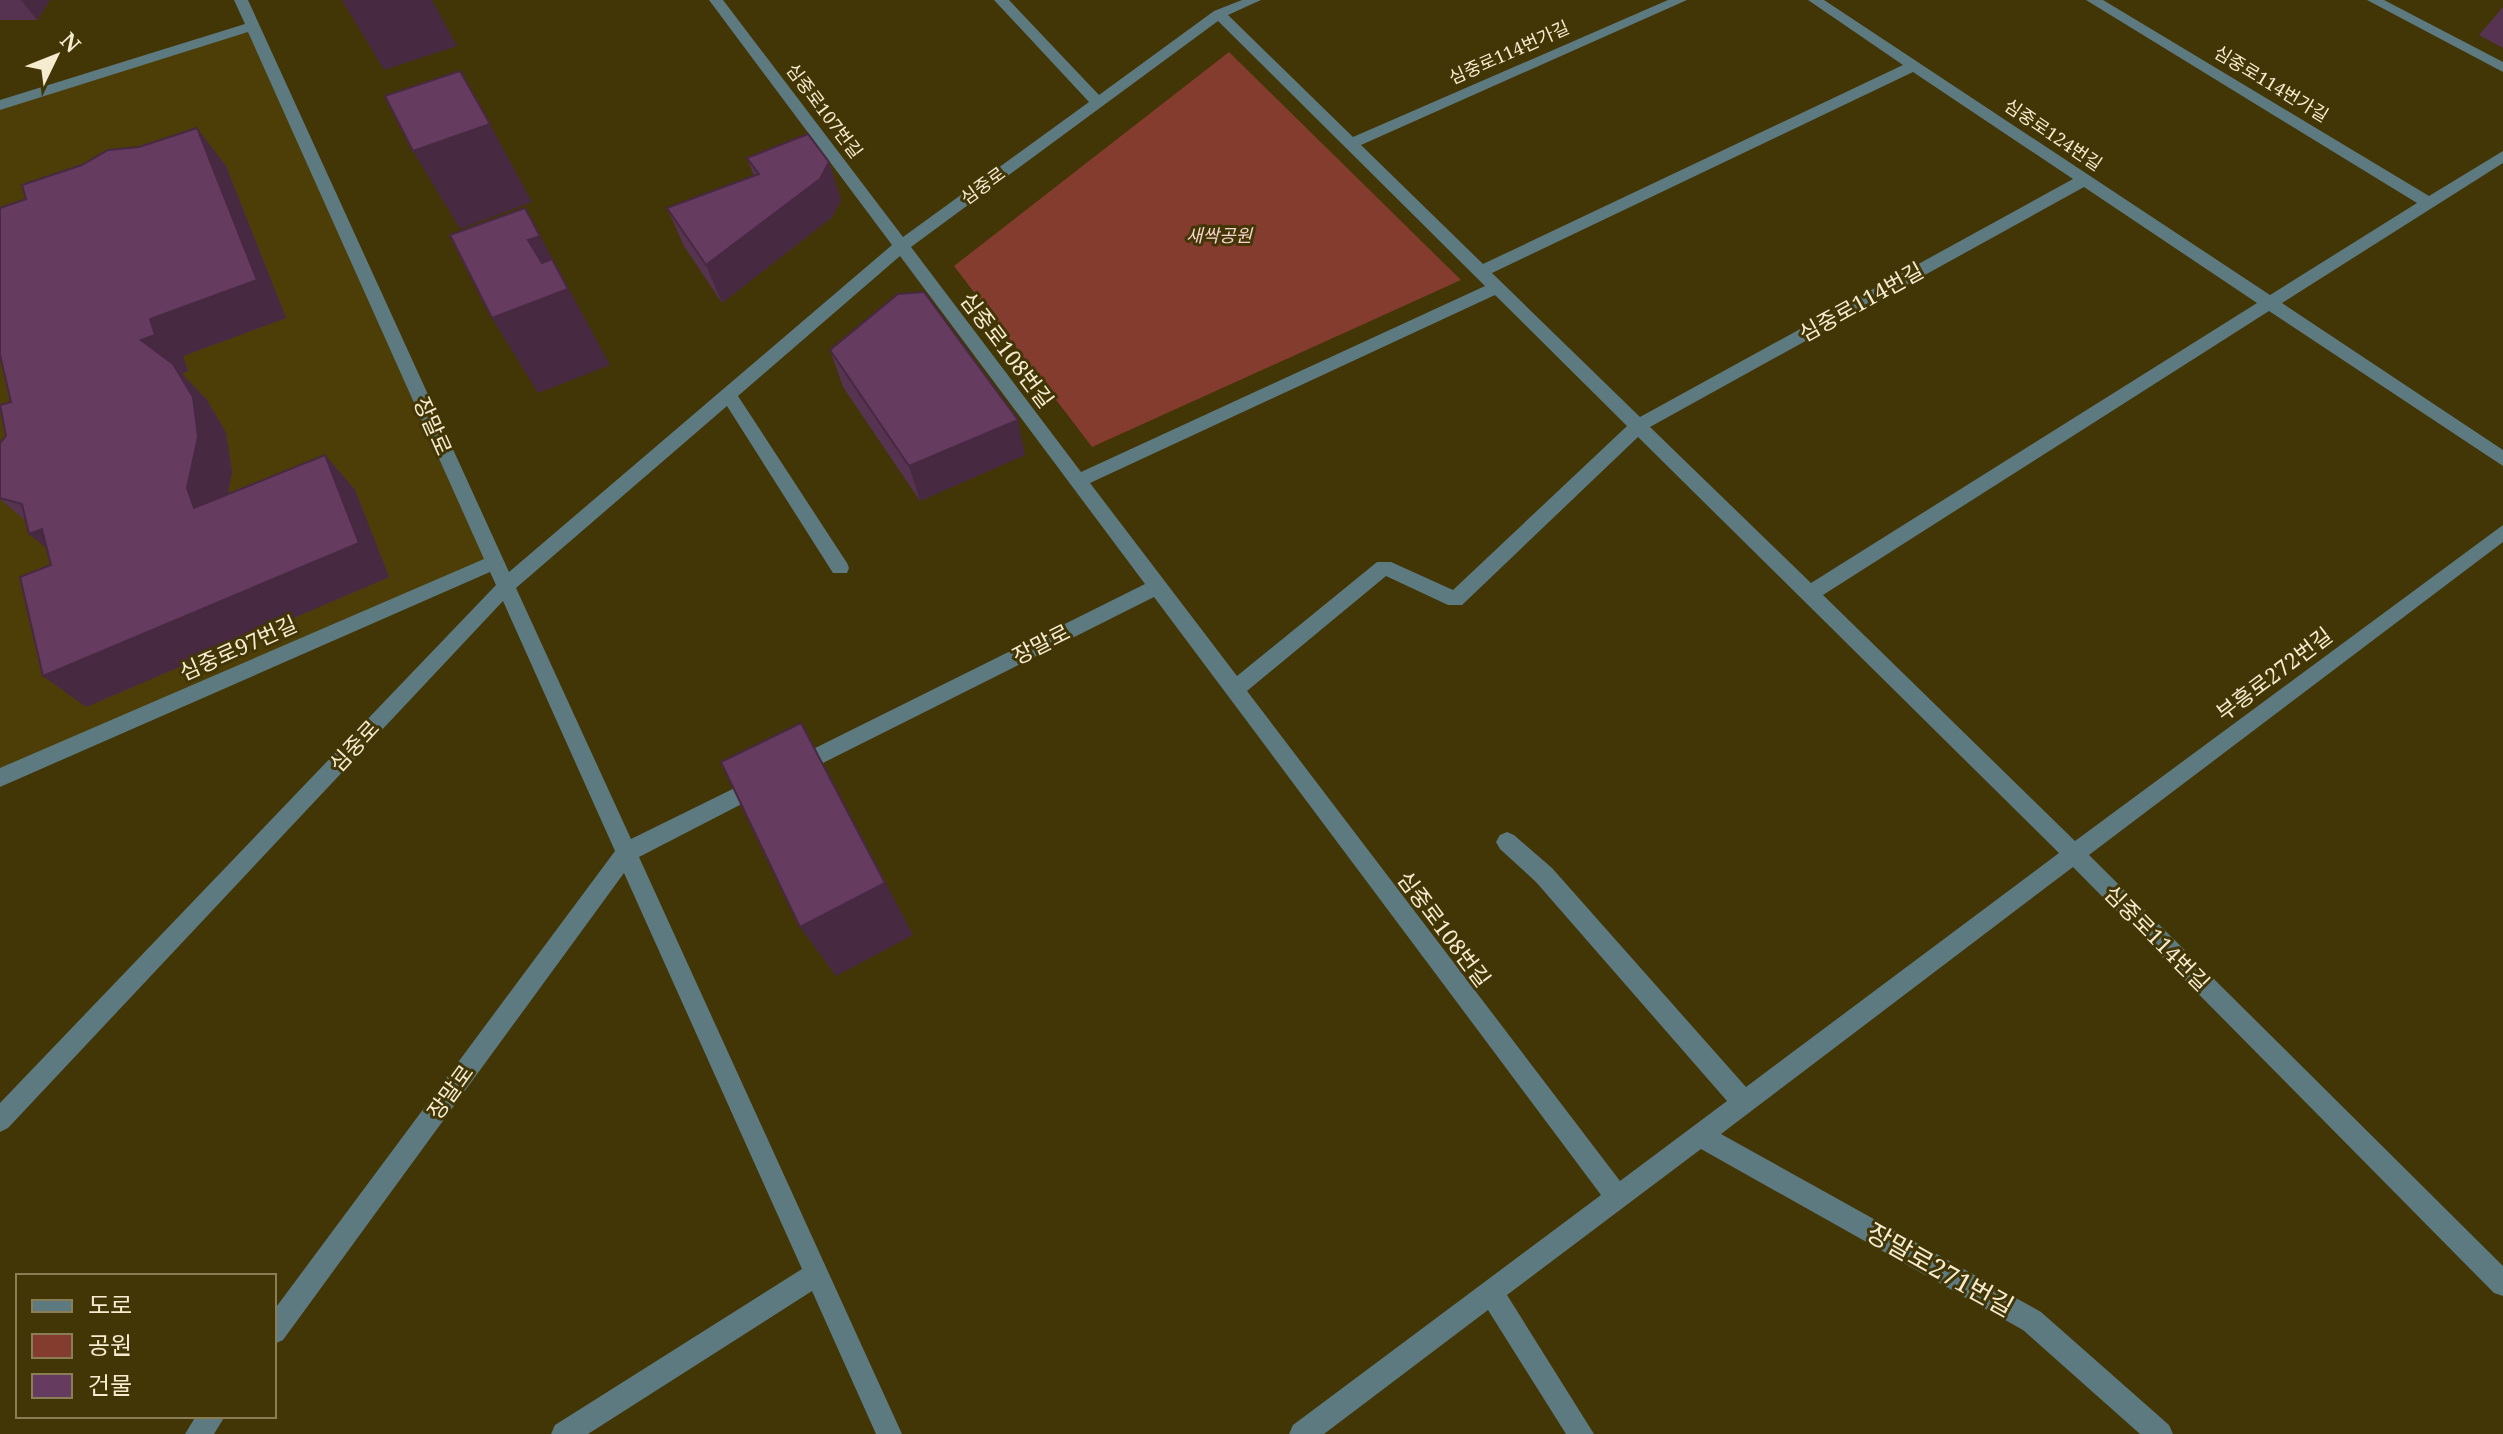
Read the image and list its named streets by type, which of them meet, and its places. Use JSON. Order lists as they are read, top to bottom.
{
  "streets": {
    "street": [
      "심중로114번가길",
      "심중로107번길",
      "심중로124번길",
      "심중로",
      "심중로114번길",
      "심중로108번길",
      "장말로",
      "심중로97번길",
      "부흥로272번길",
      "장말로271번길"
    ]
  },
  "crossings": [
    ["심중로114번가길", "심중로114번길"],
    ["심중로107번길", "심중로"],
    ["심중로107번길", "심중로108번길"],
    ["심중로124번길", "심중로114번길"],
    ["심중로", "심중로114번길"],
    ["심중로", "심중로108번길"],
    ["심중로", "장말로"],
    ["심중로114번길", "부흥로272번길"],
    ["심중로108번길", "장말로"],
    ["장말로", "심중로97번길"]
  ],
  "parks": ["새싹공원"],
  "legend": ["도로", "공원", "건물"],
  "north": "top right"
}
